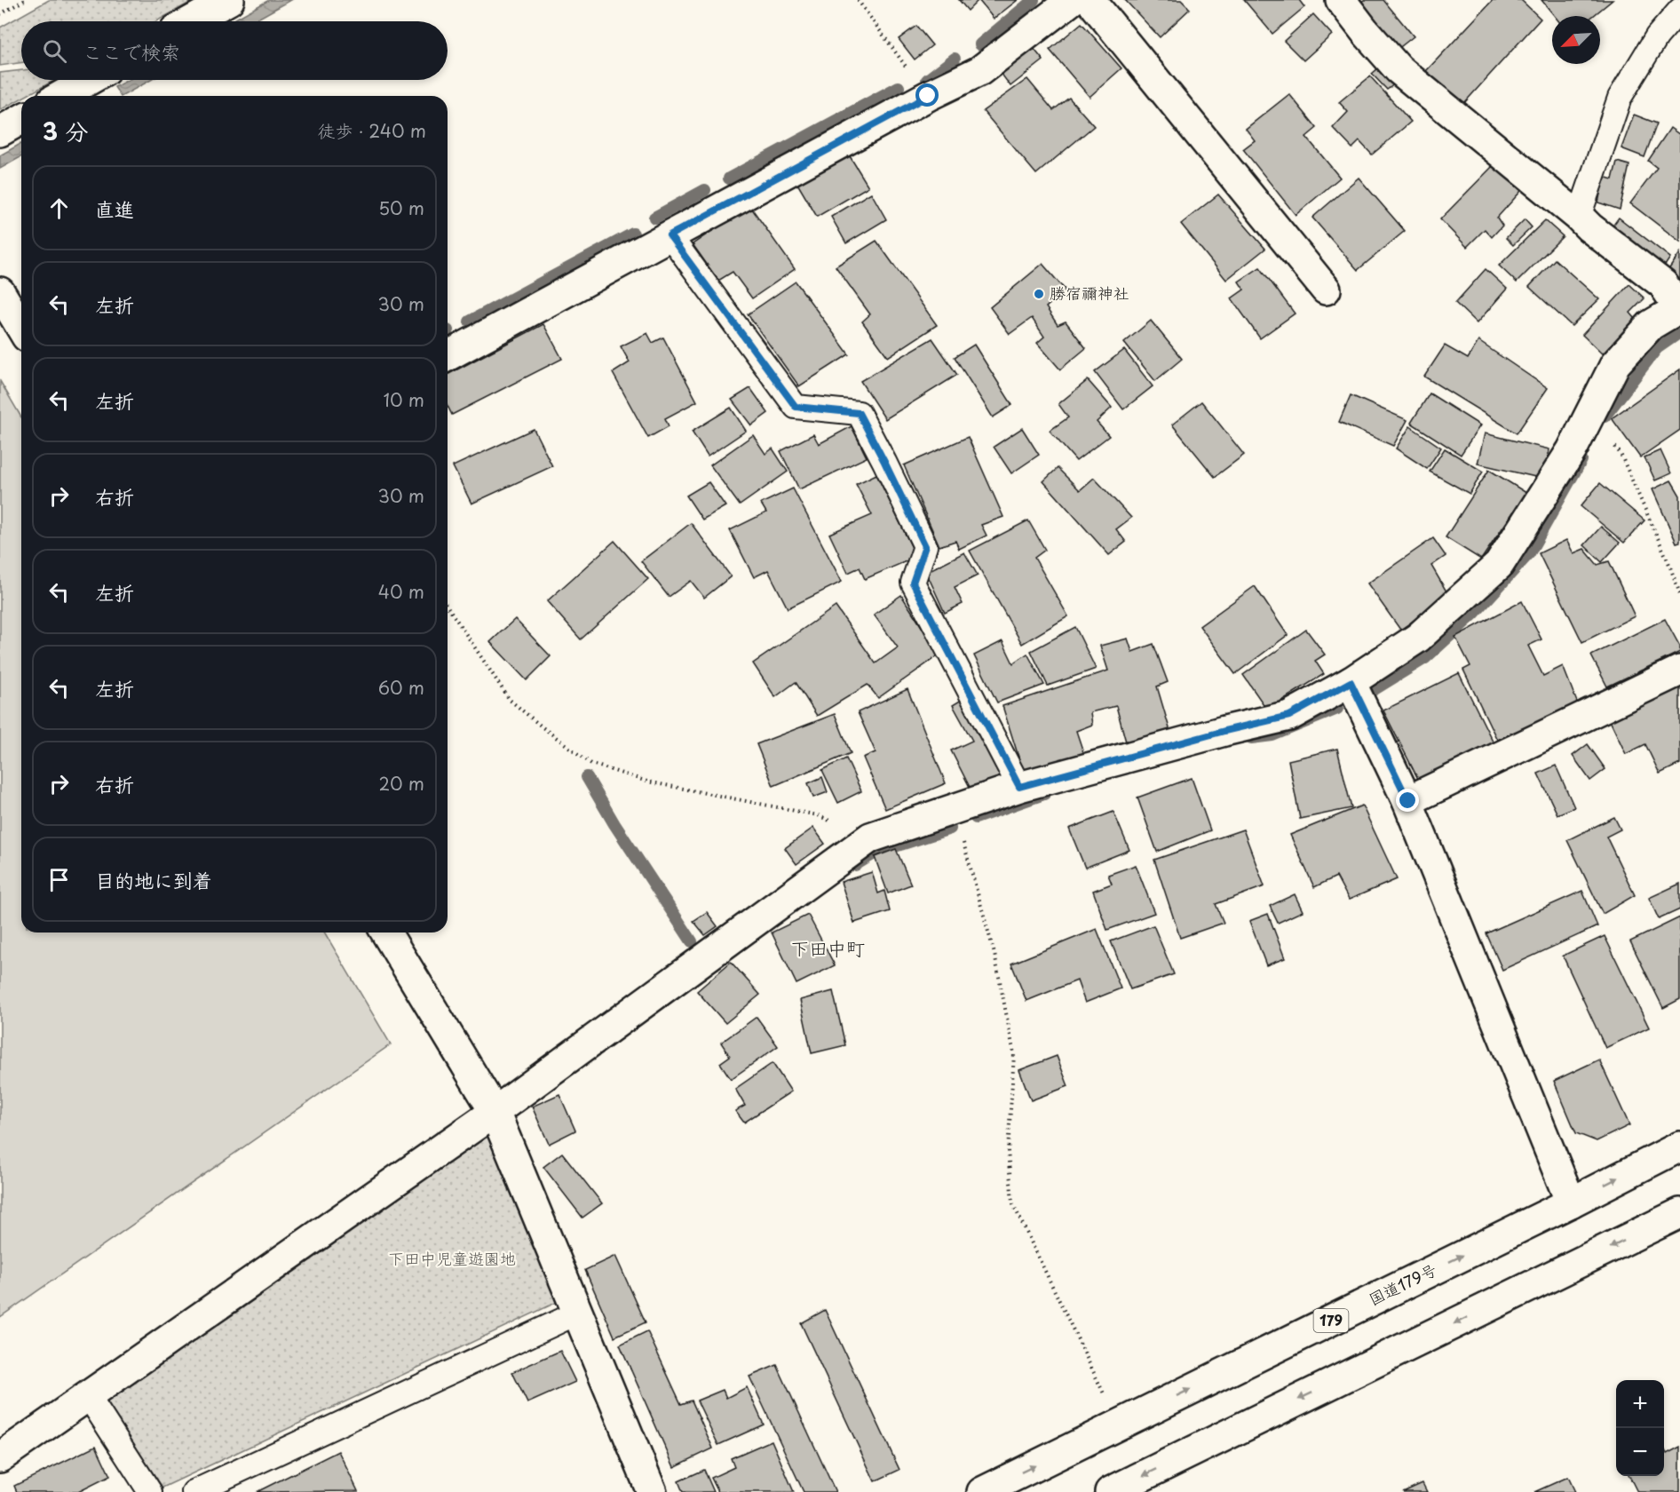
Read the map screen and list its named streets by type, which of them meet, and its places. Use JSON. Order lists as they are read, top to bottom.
{
  "streets": {
    "main road": ["国道179号", "179"]
  },
  "districts": ["下田中町"],
  "parks": ["下田中児童遊園地"],
  "places": ["勝宿禰神社"],
  "north": "bottom left",
  "page": {
    "search": "ここで検索",
    "heading": ["3 分", "徒歩 · 240 m"],
    "list": [
      ["直進", "50 m"],
      ["左折", "30 m"],
      ["左折", "10 m"],
      ["右折", "30 m"],
      ["左折", "40 m"],
      ["左折", "60 m"],
      ["右折", "20 m"],
      "目的地に到着"
    ],
    "map_buttons": ["+", "−"]
  }
}
